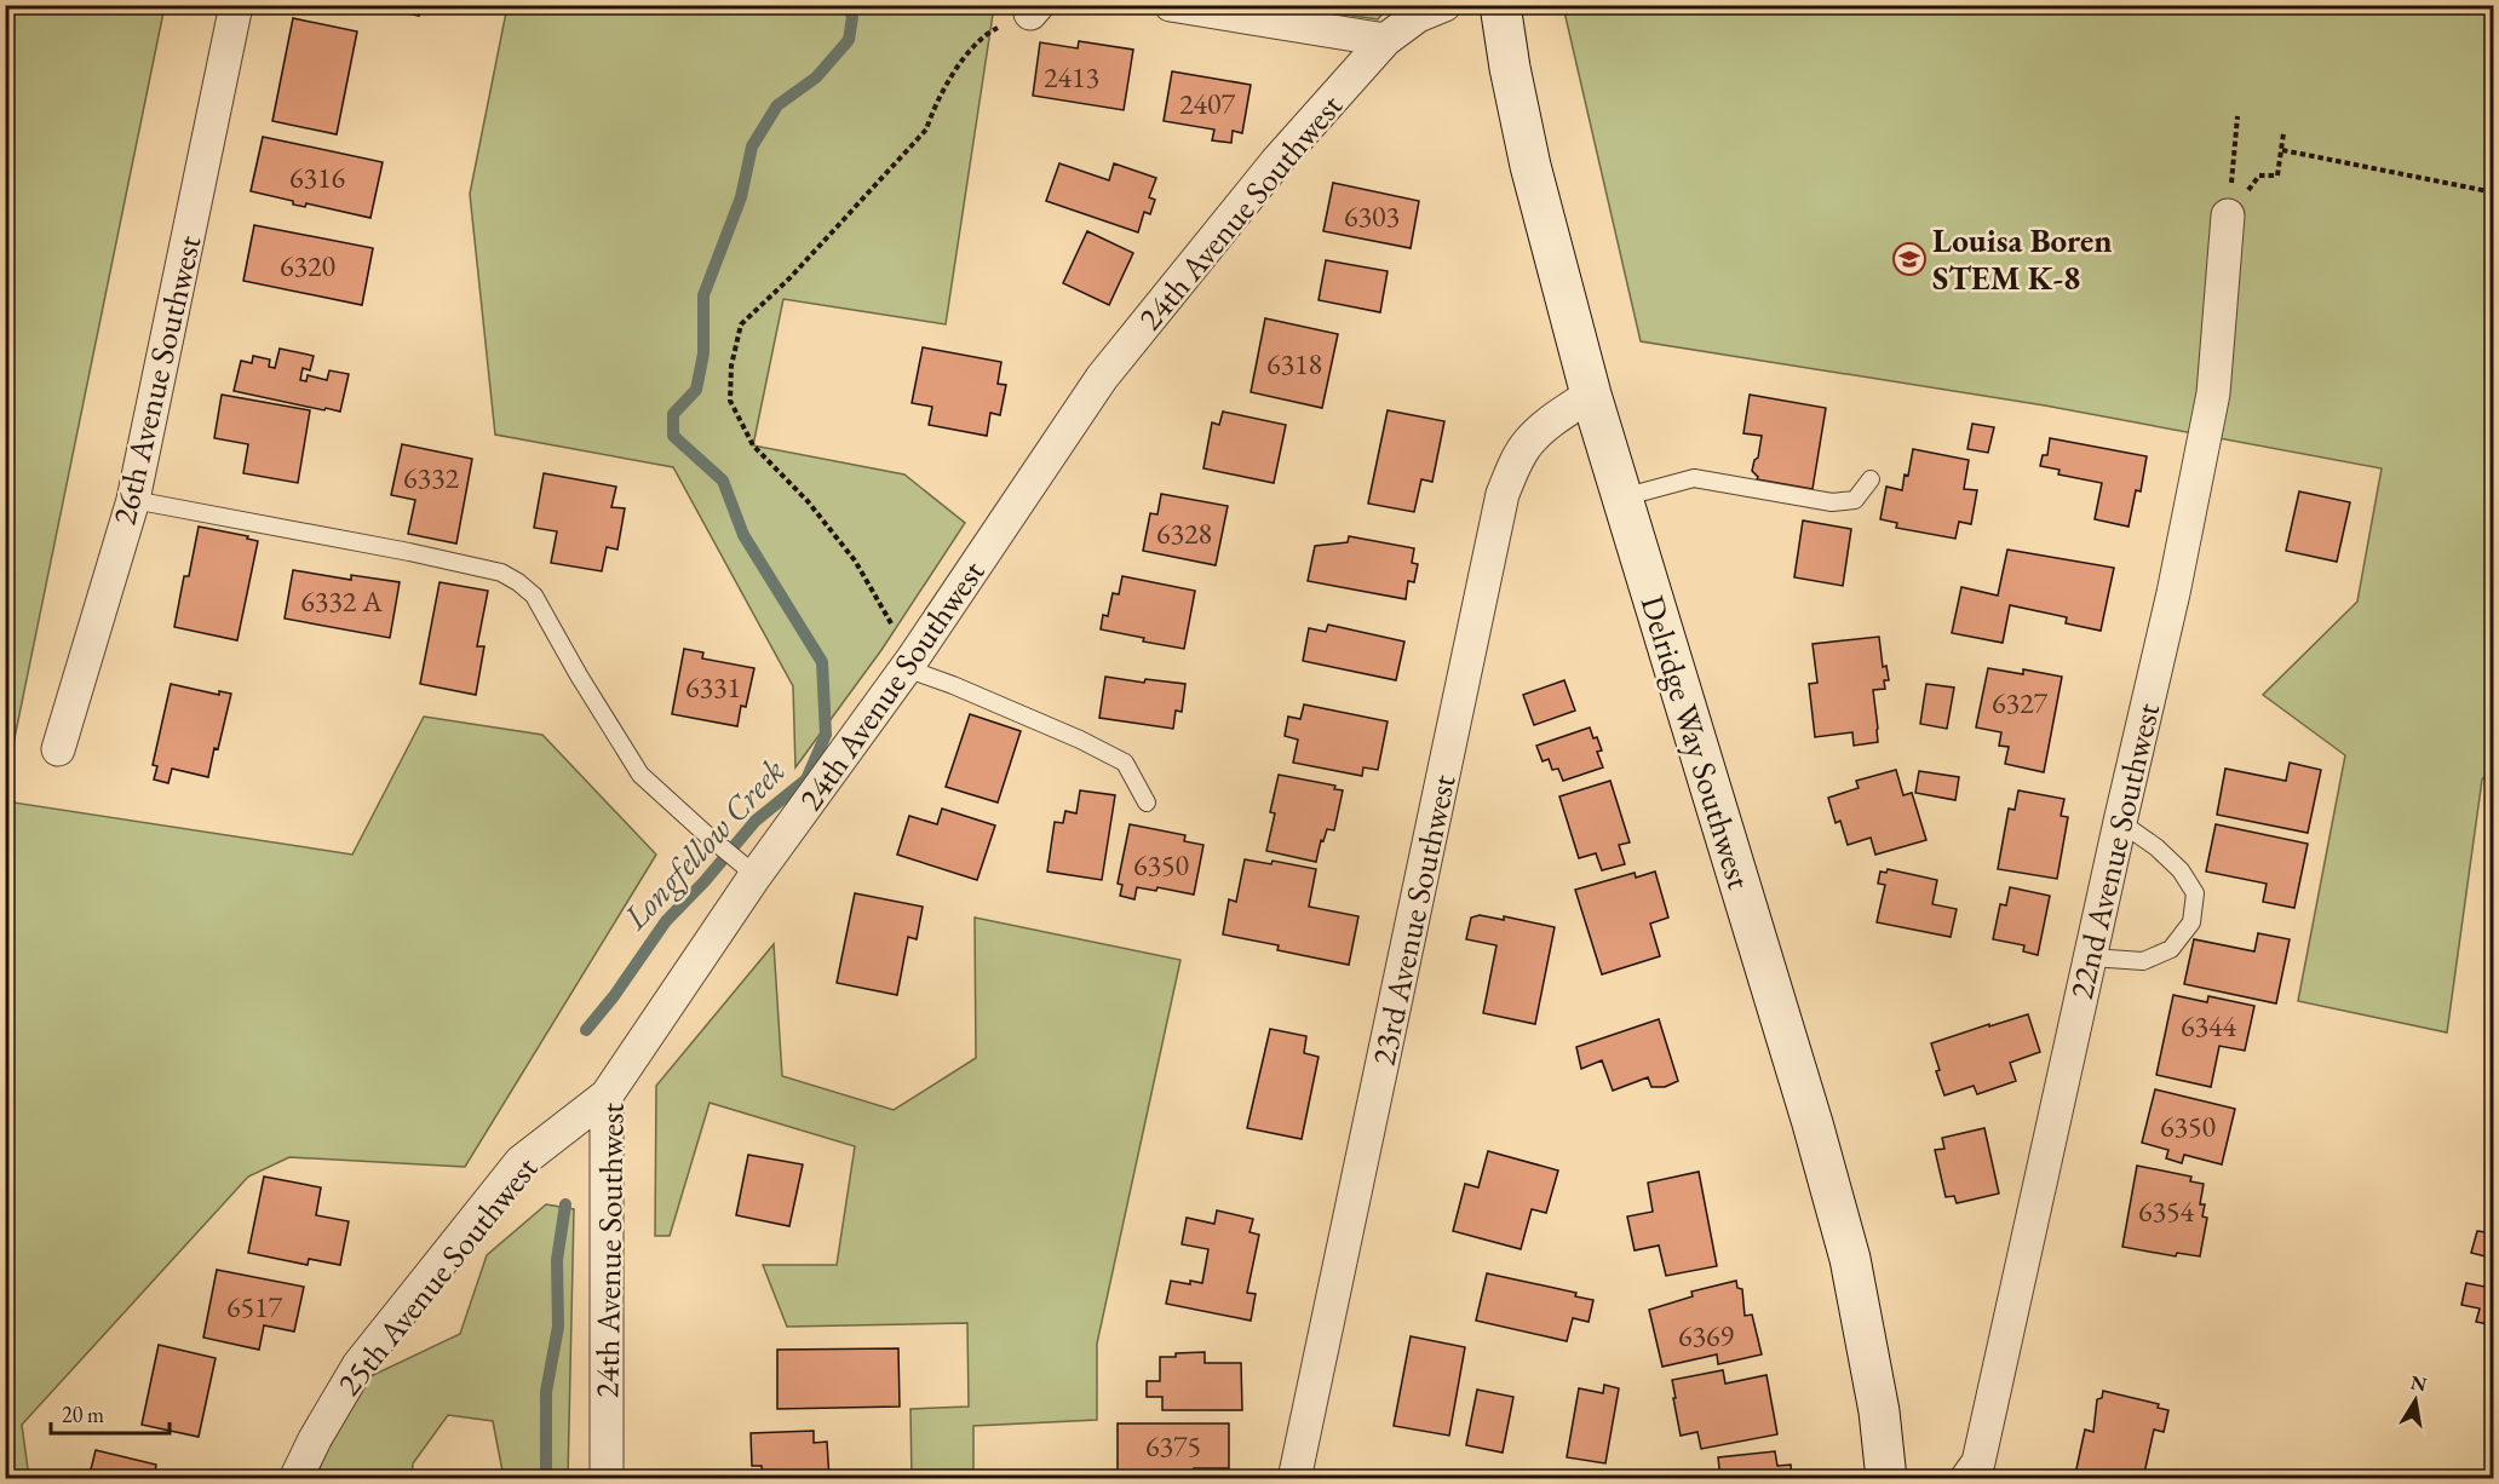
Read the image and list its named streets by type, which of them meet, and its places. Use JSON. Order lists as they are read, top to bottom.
{
  "streets": {
    "main road": ["Delridge Way Southwest"],
    "street": [
      "24th Avenue Southwest",
      "26th Avenue Southwest",
      "22nd Avenue Southwest",
      "23rd Avenue Southwest",
      "25th Avenue Southwest"
    ]
  },
  "crossings": [
    ["24th Avenue Southwest", "25th Avenue Southwest"],
    ["Delridge Way Southwest", "23rd Avenue Southwest"]
  ],
  "water": ["Longfellow Creek"],
  "places": {
    "school or university": ["Louisa Boren STEM K-8"]
  },
  "house_numbers": [
    "2413",
    "2407",
    "6316",
    "6303",
    "6320",
    "6318",
    "6332",
    "6328",
    "6332 A",
    "6331",
    "6327",
    "6350",
    "6344",
    "6350",
    "6354",
    "6517",
    "6369",
    "6375"
  ],
  "scale_bar": "20 m",
  "north": "top"
}
